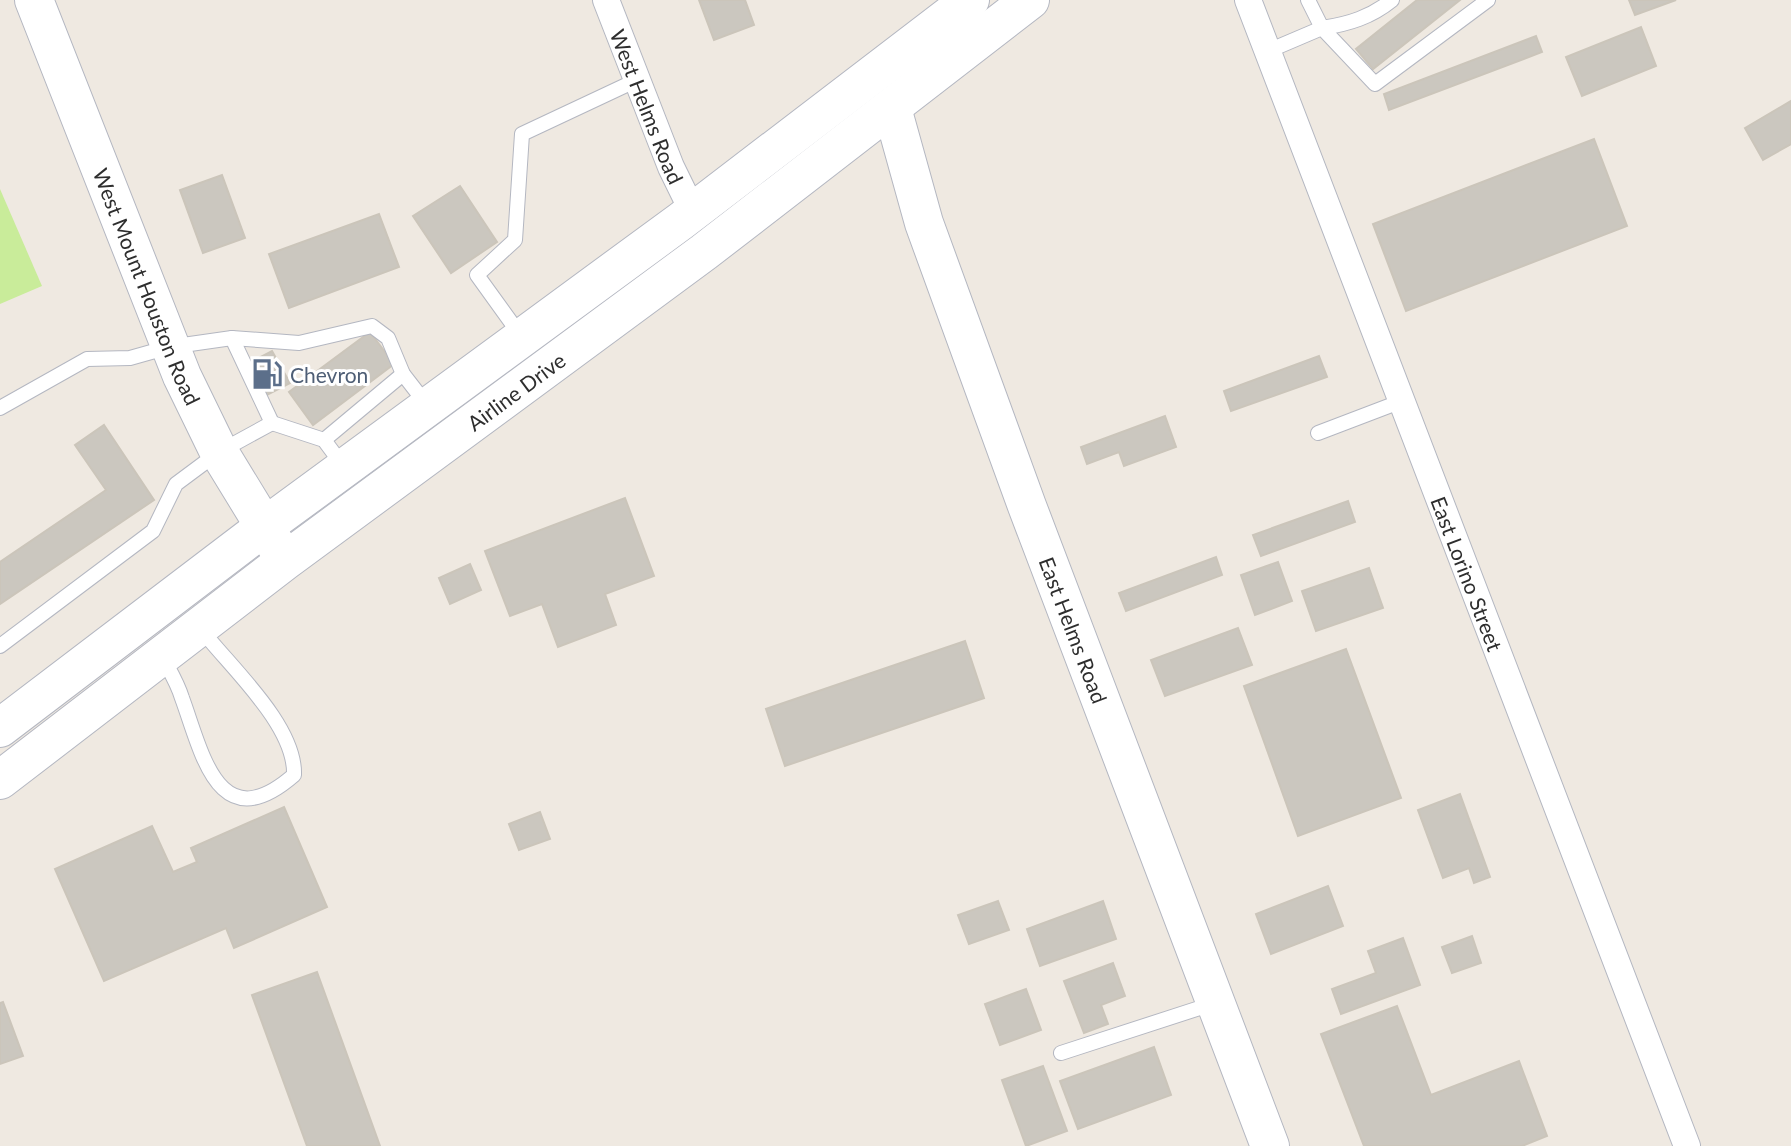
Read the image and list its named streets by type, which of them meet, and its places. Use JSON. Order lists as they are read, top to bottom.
{
  "streets": {
    "main road": ["West Mount Houston Road", "Airline Drive", "East Helms Road"],
    "street": ["West Helms Road", "East Lorino Street"]
  },
  "crossings": [
    ["West Helms Road", "Airline Drive"],
    ["West Mount Houston Road", "Airline Drive"],
    ["Airline Drive", "East Helms Road"]
  ],
  "places": {
    "fuel station": ["Chevron"]
  }
}
